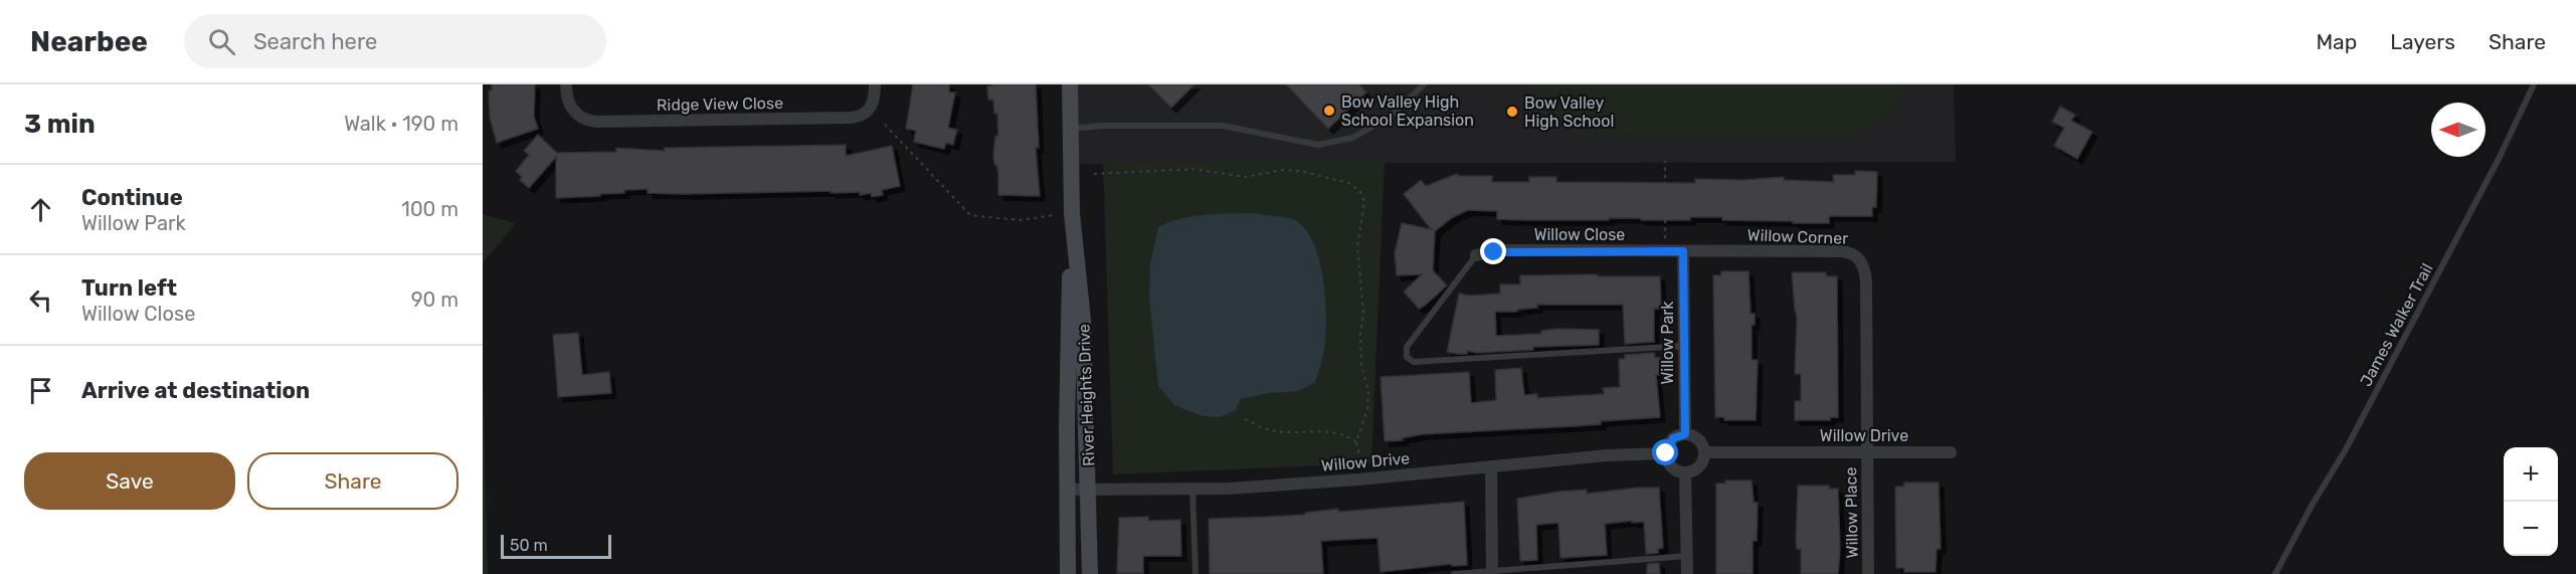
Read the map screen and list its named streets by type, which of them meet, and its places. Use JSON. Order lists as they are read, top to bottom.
{
  "streets": {
    "street": [
      "Ridge View Close",
      "Willow Close",
      "Willow Corner",
      "Willow Park",
      "River Heights Drive",
      "Willow Drive",
      "Willow Place"
    ],
    "lane": ["James Walker Trail"]
  },
  "crossings": [
    ["Willow Close", "Willow Corner"],
    ["Willow Close", "Willow Park"],
    ["Willow Corner", "Willow Park"],
    ["Willow Corner", "Willow Drive"],
    ["Willow Corner", "Willow Place"],
    ["Willow Park", "Willow Drive"],
    ["River Heights Drive", "Willow Drive"],
    ["Willow Drive", "Willow Place"]
  ],
  "places": ["Bow Valley High School Expansion", "Bow Valley High School"],
  "scale_bar": "50 m",
  "north": "left",
  "page": {
    "header": "Nearbee",
    "search": "Search here",
    "nav": ["Map", "Layers", "Share"],
    "heading": ["3 min", "Walk · 190 m"],
    "list": [
      ["Continue", "Willow Park", "100 m"],
      ["Turn left", "Willow Close", "90 m"],
      "Arrive at destination"
    ],
    "buttons": ["Save", "Share"],
    "map_buttons": ["+", "−"],
    "scale": "50 m"
  }
}
